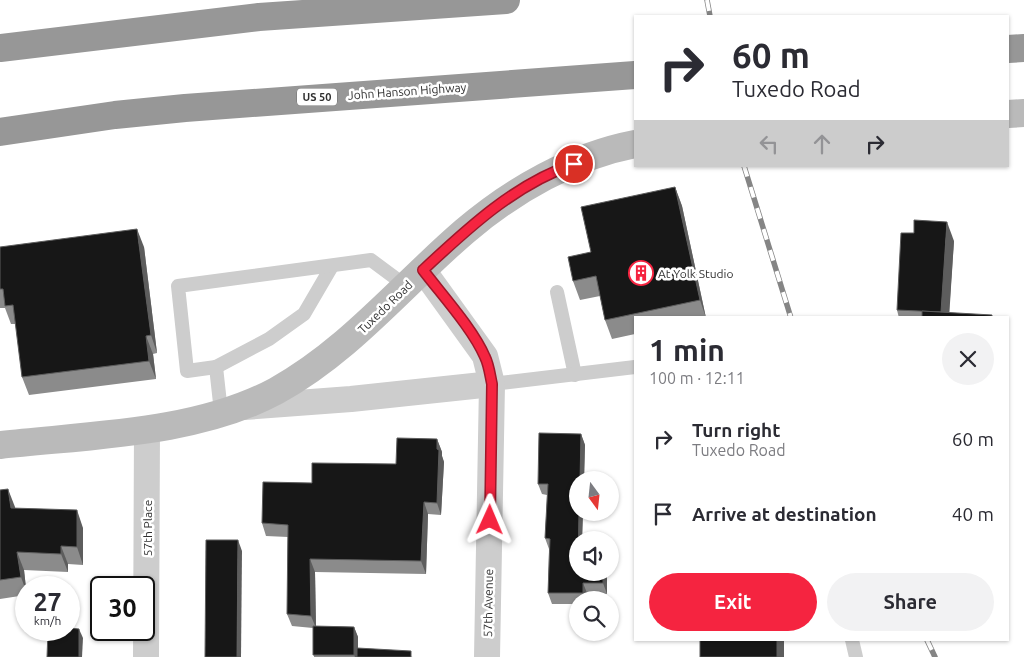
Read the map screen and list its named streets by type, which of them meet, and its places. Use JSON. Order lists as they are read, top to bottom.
{
  "streets": {
    "highway": ["John Hanson Highway", "US 50"],
    "main road": ["Tuxedo Road"],
    "street": ["57th Place", "57th Avenue"]
  },
  "crossings": [
    ["Tuxedo Road", "57th Place"],
    ["Tuxedo Road", "57th Avenue"]
  ],
  "places": {
    "building": ["At Yolk Studio"]
  },
  "north": "bottom",
  "page": {
    "turn": ["60 m", "Tuxedo Road"],
    "heading": ["1 min", "100 m · 12:11"],
    "list": [
      {
        "name": "Turn right",
        "note": "Tuxedo Road",
        "value": "60 m"
      },
      {
        "name": "Arrive at destination",
        "value": "40 m"
      }
    ],
    "buttons": ["Exit", "Share"],
    "speed": "27 km/h",
    "limit": "30"
  }
}
